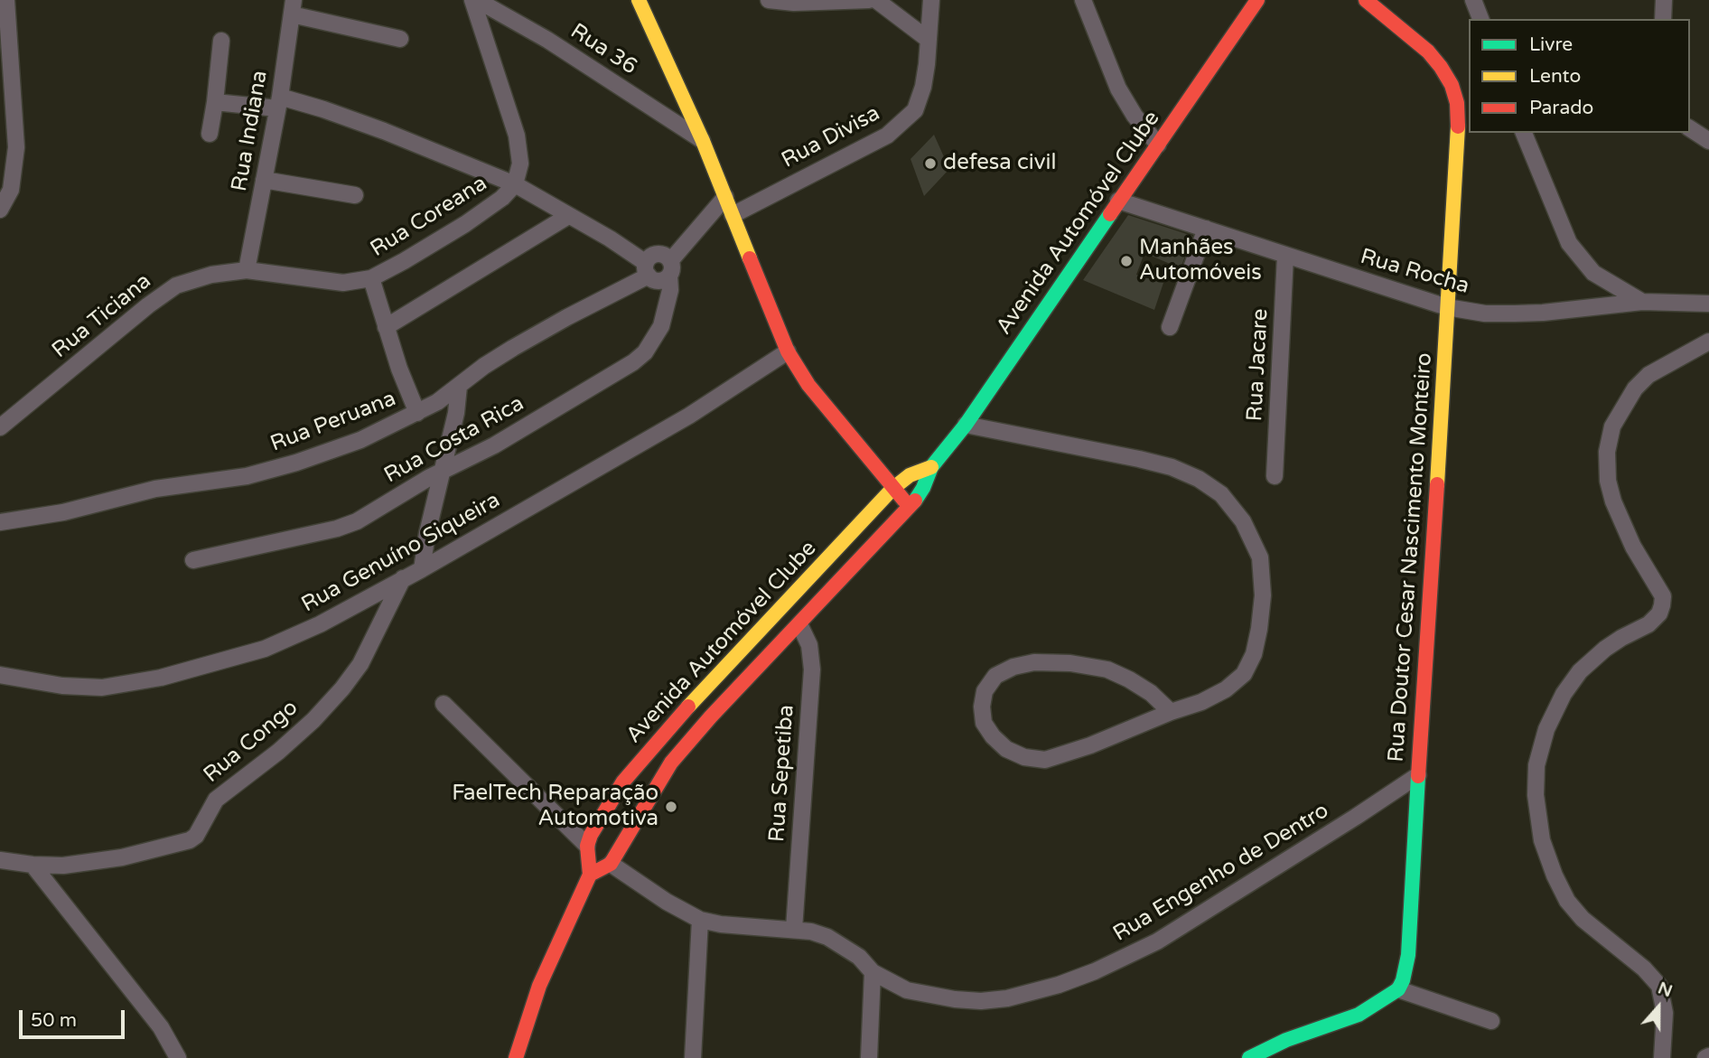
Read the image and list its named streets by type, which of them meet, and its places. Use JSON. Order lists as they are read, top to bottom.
{
  "streets": {
    "main road": ["Avenida Automóvel Clube", "Rua Doutor Cesar Nascimento Monteiro"],
    "street": [
      "Rua 36",
      "Rua Indiana",
      "Rua Divisa",
      "Rua Coreana",
      "Rua Rocha",
      "Rua Ticiana",
      "Rua Jacare",
      "Rua Peruana",
      "Rua Costa Rica",
      "Rua Genuíno Siqueira",
      "Rua Congo",
      "Rua Sepetiba",
      "Rua Engenho de Dentro"
    ]
  },
  "crossings": [
    ["Rua 36", "Rua Coreana"],
    ["Rua Indiana", "Rua Coreana"],
    ["Rua Indiana", "Rua Ticiana"],
    ["Rua Coreana", "Rua Ticiana"],
    ["Avenida Automóvel Clube", "Rua Rocha"],
    ["Avenida Automóvel Clube", "Rua Sepetiba"],
    ["Avenida Automóvel Clube", "Rua Engenho de Dentro"],
    ["Rua Rocha", "Rua Jacare"],
    ["Rua Rocha", "Rua Doutor Cesar Nascimento Monteiro"],
    ["Rua Peruana", "Rua Costa Rica"],
    ["Rua Genuíno Siqueira", "Rua Congo"],
    ["Rua Doutor Cesar Nascimento Monteiro", "Rua Engenho de Dentro"],
    ["Rua Sepetiba", "Rua Engenho de Dentro"]
  ],
  "places": ["defesa civil", "Manhães Automóveis", "FaelTech Reparação Automotiva"],
  "legend": ["Livre", "Lento", "Parado"],
  "scale_bar": "50 m",
  "north": "top"
}
